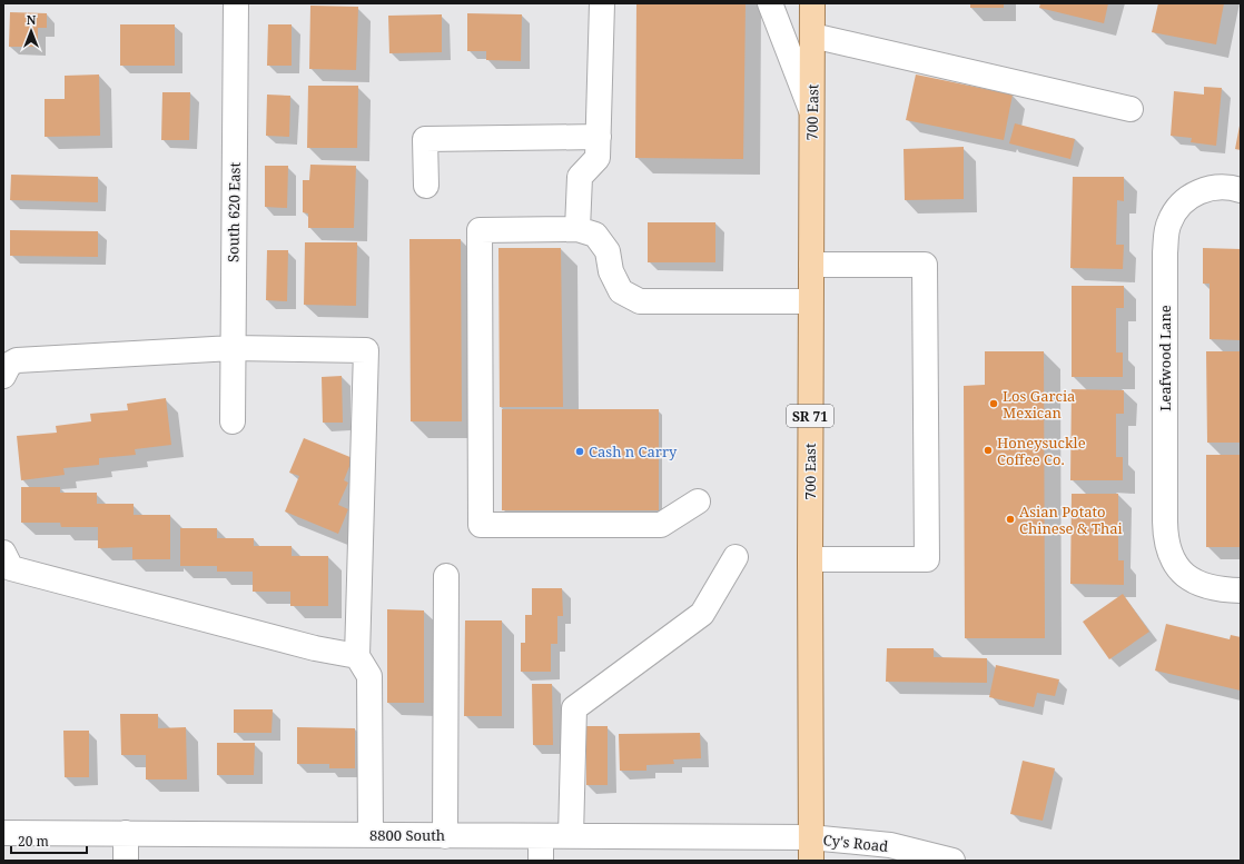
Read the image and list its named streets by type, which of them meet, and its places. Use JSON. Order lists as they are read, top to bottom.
{
  "streets": {
    "main road": ["700 East", "SR 71"],
    "street": [
      "South 620 East",
      "Leafwood Lane",
      "8800 South",
      "Cy's Road"
    ]
  },
  "crossings": [
    ["700 East", "8800 South"],
    ["700 East", "Cy's Road"],
    ["8800 South", "Cy's Road"]
  ],
  "places": [
    "Los Garcia Mexican",
    "Honeysuckle Coffee Co.",
    "Cash n Carry",
    "Asian Potato Chinese & Thai"
  ],
  "scale_bar": "20 m",
  "north": "top"
}
